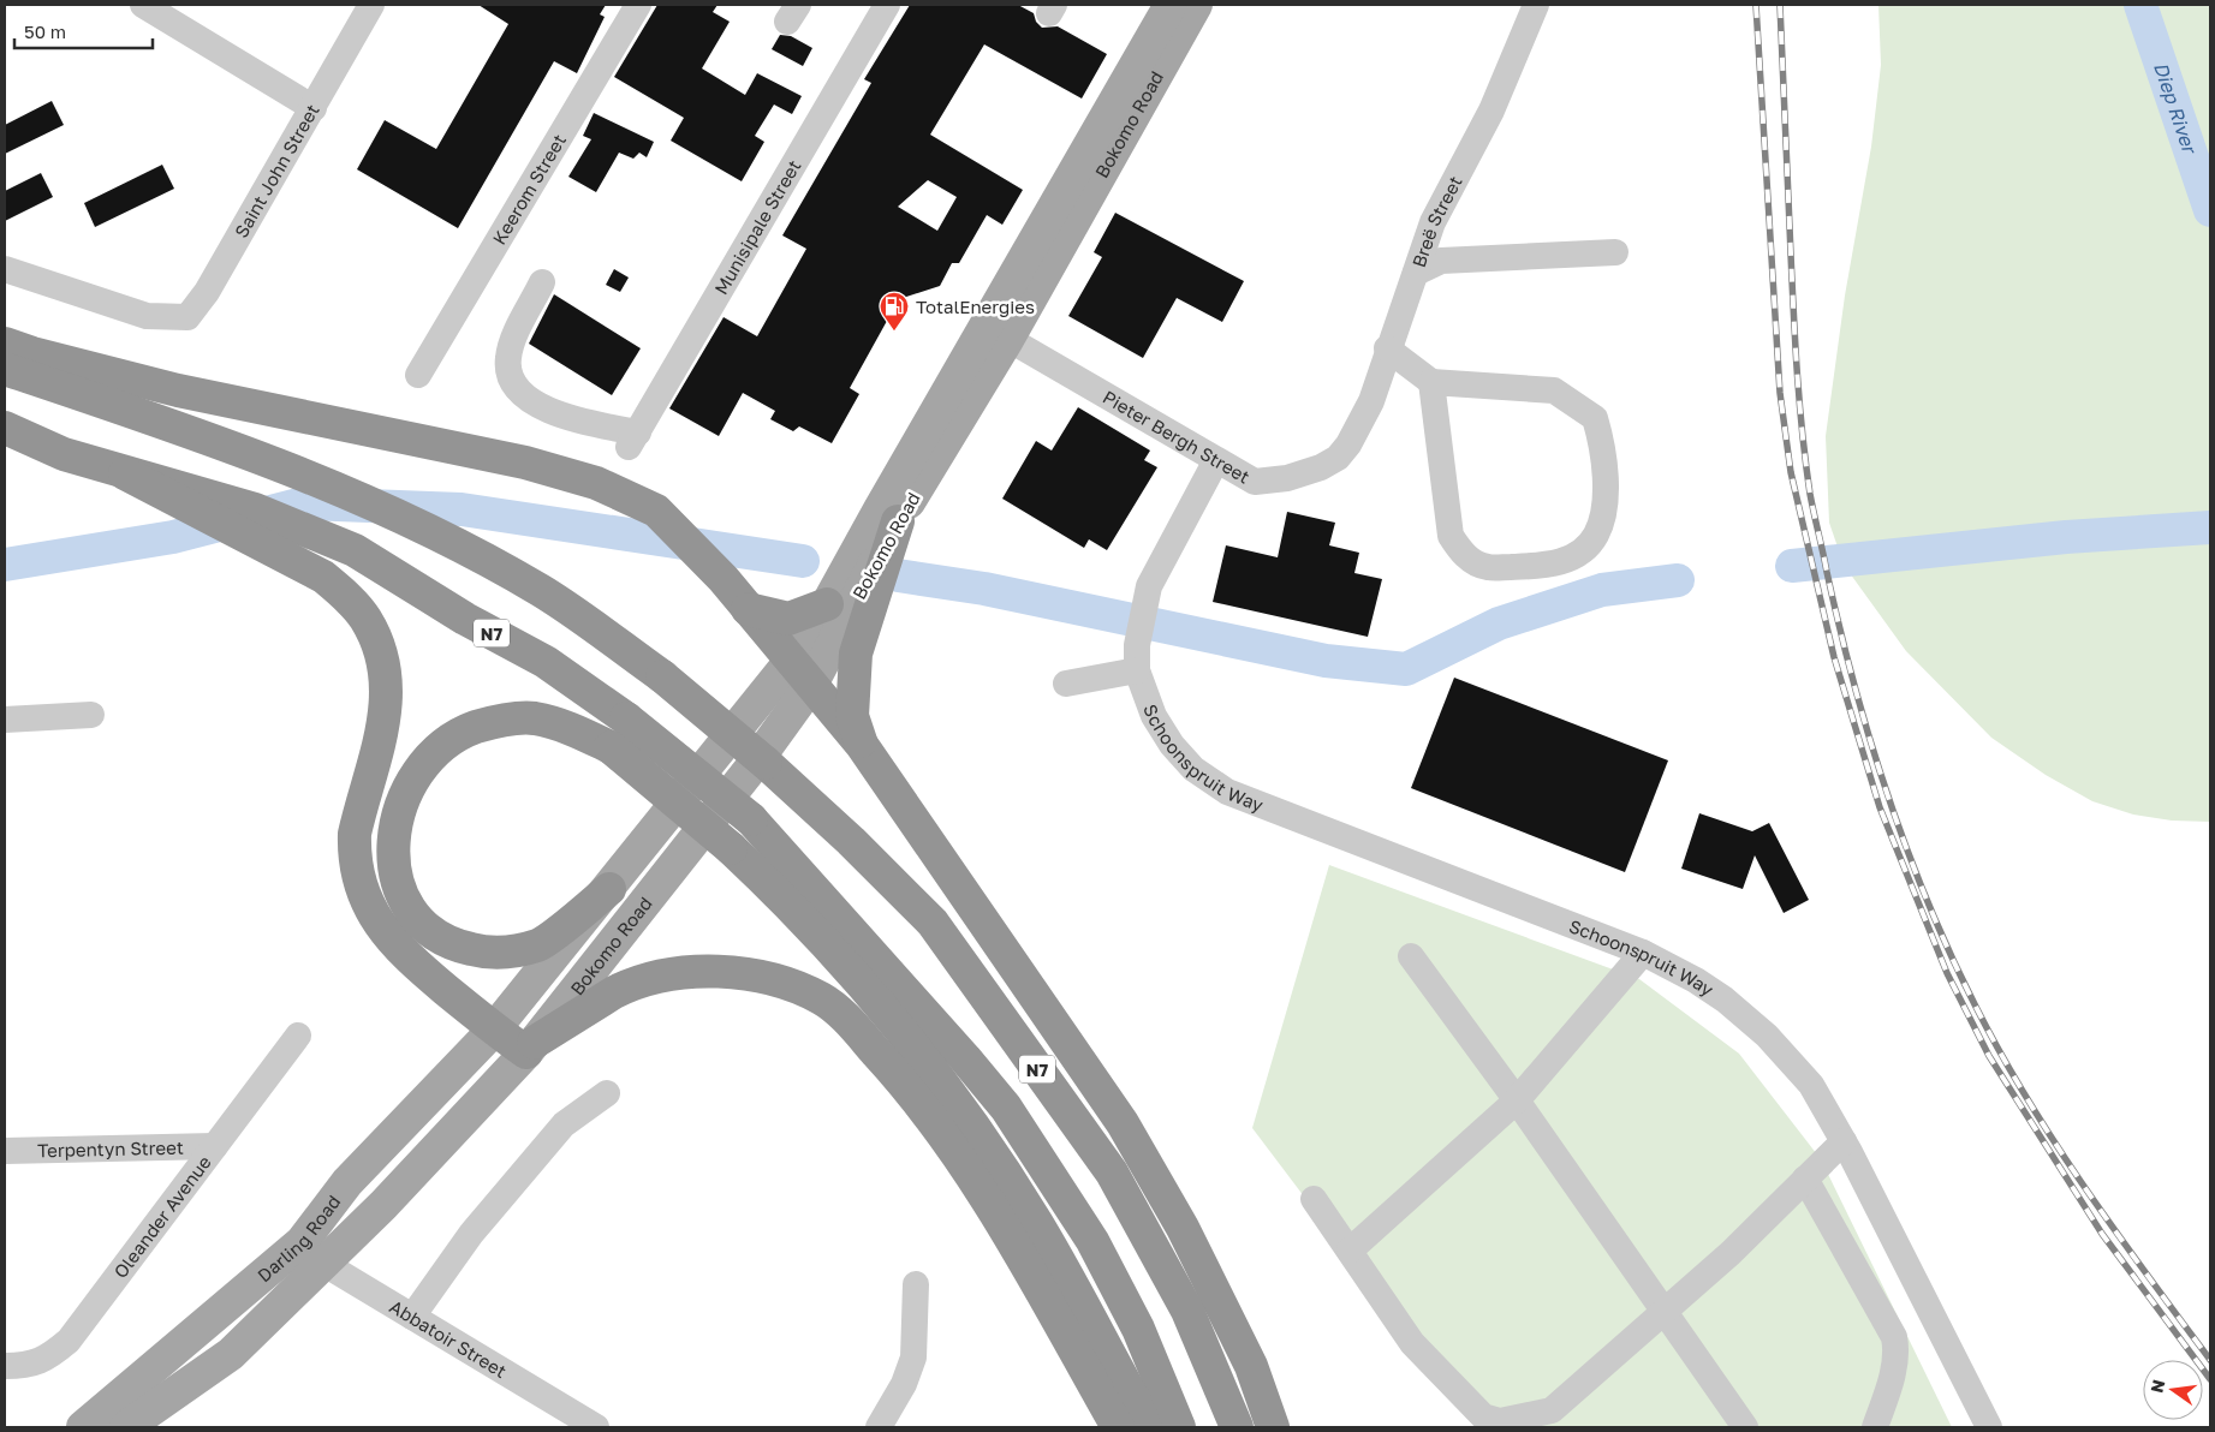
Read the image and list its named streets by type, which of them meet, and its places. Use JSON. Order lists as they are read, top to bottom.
{
  "streets": {
    "highway": ["N7"],
    "main road": ["Bokomo Road", "Darling Road"],
    "street": [
      "Saint John Street",
      "Keerom Street",
      "Breë Street",
      "Munisipale Street",
      "Pieter Bergh Street",
      "Schoonspruit Way",
      "Terpentyn Street",
      "Oleander Avenue",
      "Abbatoir Street"
    ]
  },
  "crossings": [
    ["Bokomo Road", "Pieter Bergh Street"],
    ["Bokomo Road", "Darling Road"],
    ["Breë Street", "Pieter Bergh Street"],
    ["Terpentyn Street", "Oleander Avenue"],
    ["Darling Road", "Abbatoir Street"]
  ],
  "water": ["Diep River"],
  "places": {
    "fuel station": ["TotalEnergies"]
  },
  "scale_bar": "50 m",
  "north": "left"
}
